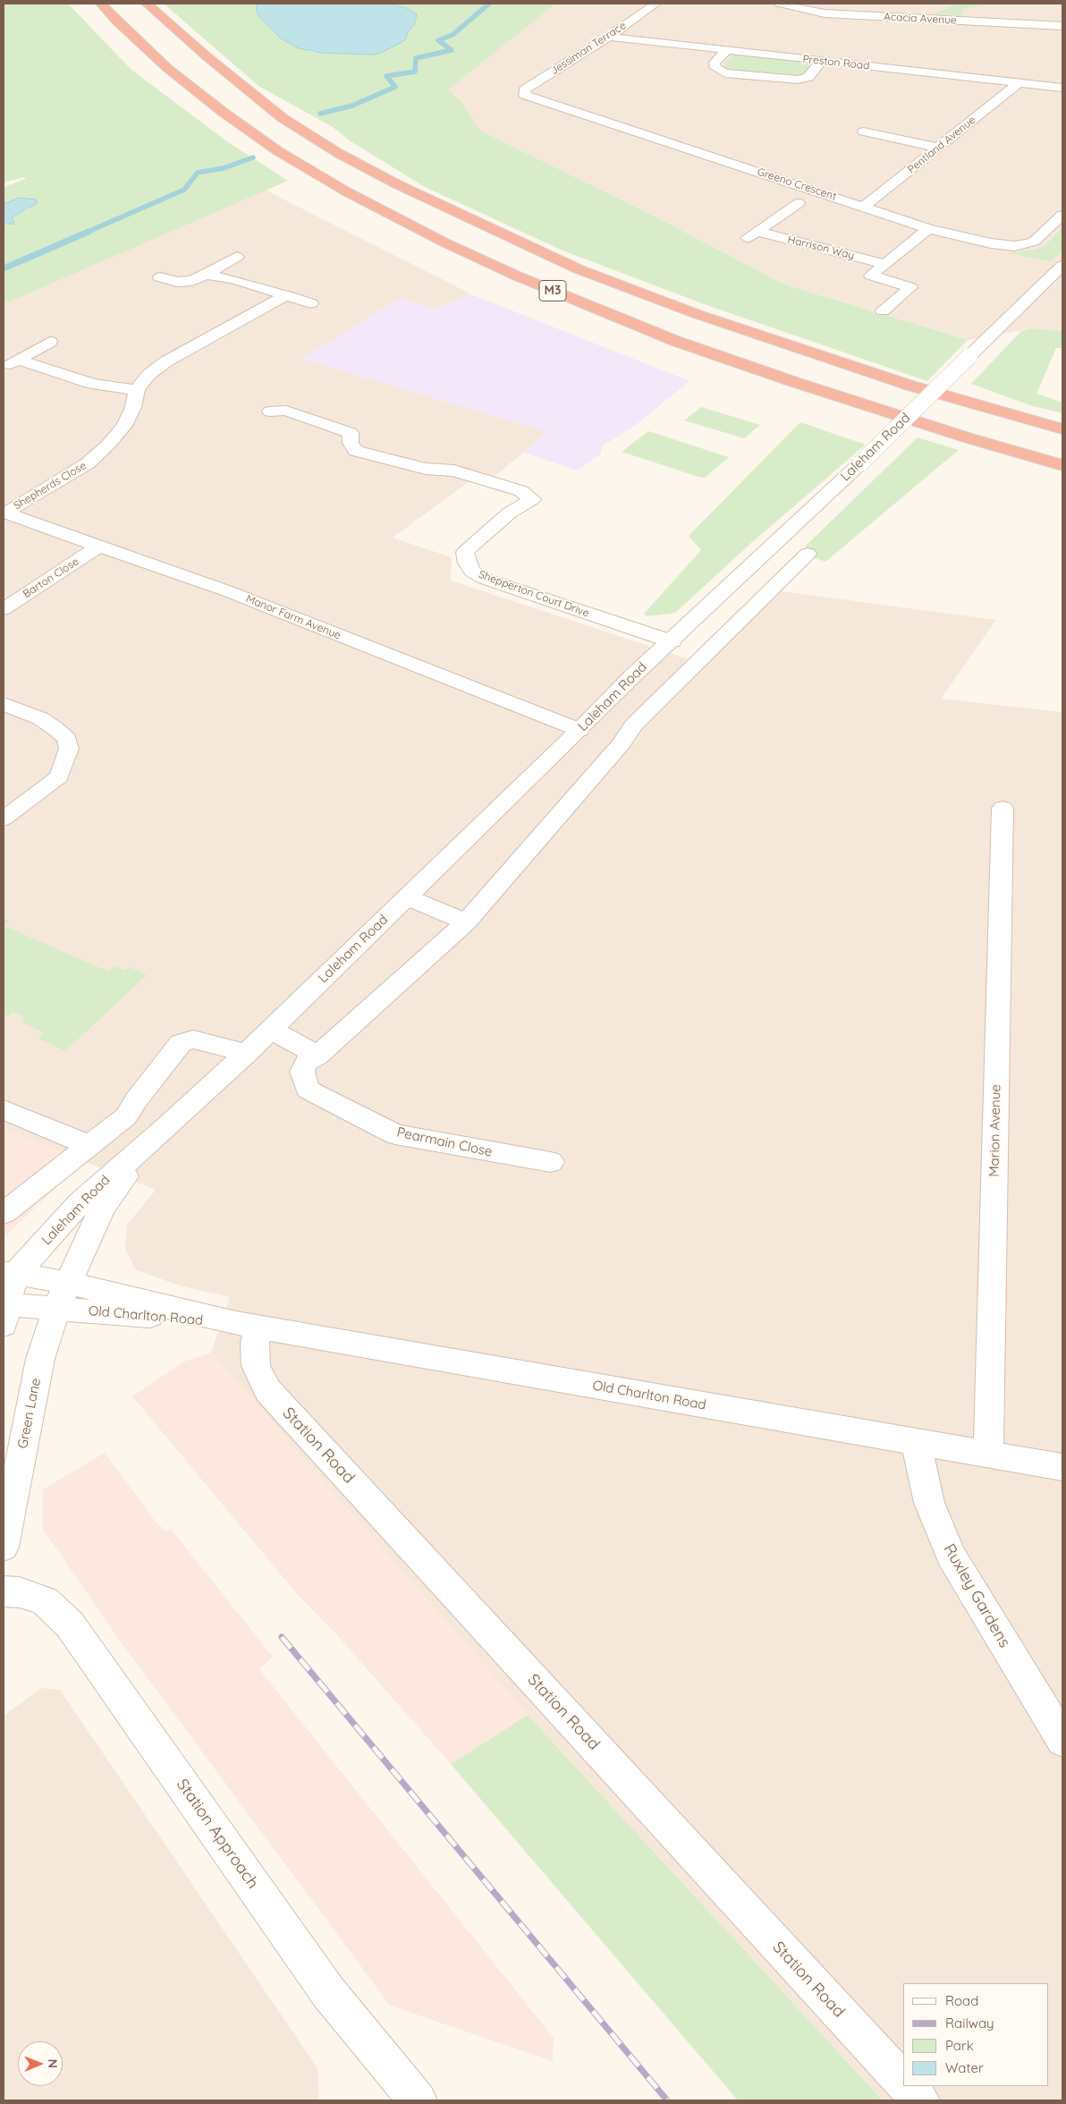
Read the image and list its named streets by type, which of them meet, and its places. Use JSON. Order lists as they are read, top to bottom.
{
  "streets": {
    "highway": ["M3"],
    "street": [
      "Acacia Avenue",
      "Jessiman Terrace",
      "Preston Road",
      "Pentland Avenue",
      "Greeno Crescent",
      "Harrison Way",
      "Laleham Road",
      "Shepherds Close",
      "Barton Close",
      "Shepperton Court Drive",
      "Manor Farm Avenue",
      "Marion Avenue",
      "Pearmain Close",
      "Old Charlton Road",
      "Green Lane",
      "Station Road",
      "Ruxley Gardens",
      "Station Approach"
    ]
  },
  "crossings": [
    ["Jessiman Terrace", "Preston Road"],
    ["Jessiman Terrace", "Greeno Crescent"],
    ["Preston Road", "Pentland Avenue"],
    ["Pentland Avenue", "Greeno Crescent"],
    ["Laleham Road", "Shepperton Court Drive"],
    ["Laleham Road", "Manor Farm Avenue"],
    ["Laleham Road", "Old Charlton Road"],
    ["Laleham Road", "Green Lane"],
    ["Shepherds Close", "Manor Farm Avenue"],
    ["Barton Close", "Manor Farm Avenue"],
    ["Marion Avenue", "Old Charlton Road"],
    ["Old Charlton Road", "Green Lane"],
    ["Old Charlton Road", "Station Road"],
    ["Old Charlton Road", "Ruxley Gardens"]
  ],
  "legend": [
    "Road",
    "Railway",
    "Park",
    "Water"
  ],
  "north": "right"
}
